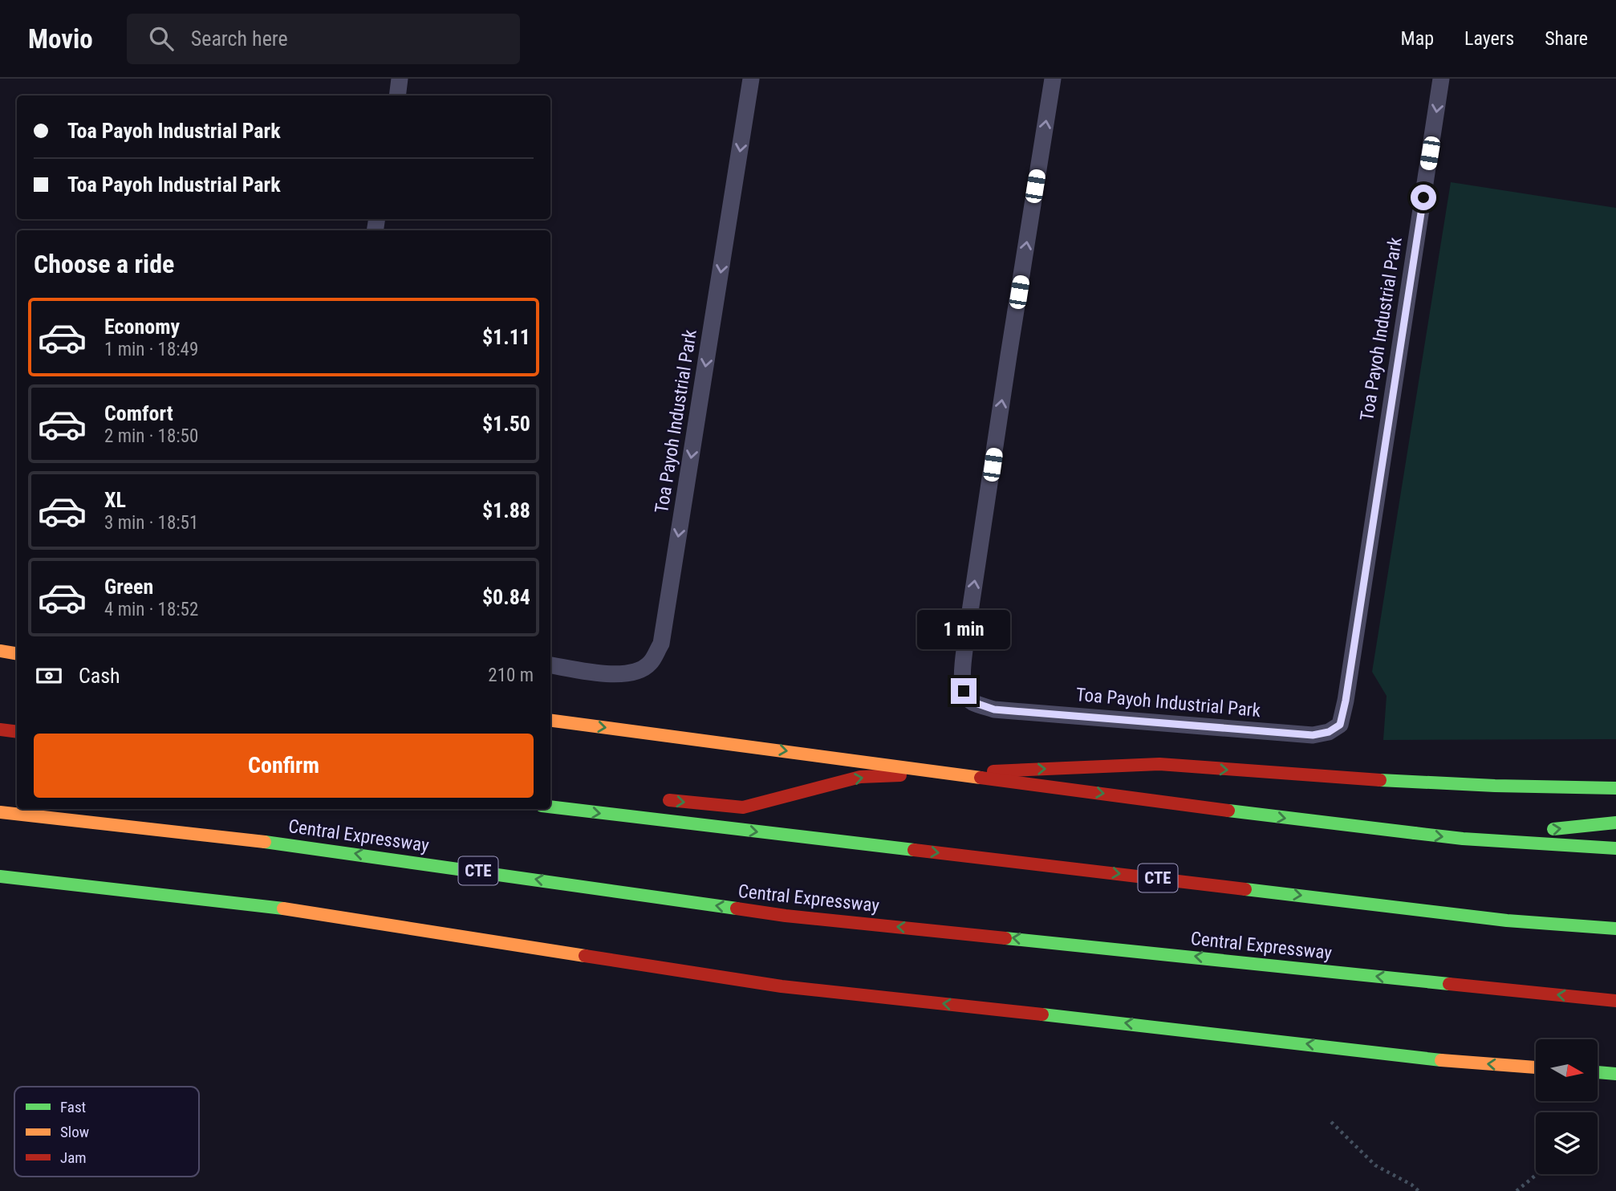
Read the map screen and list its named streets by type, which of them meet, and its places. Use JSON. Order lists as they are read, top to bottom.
{
  "streets": {
    "highway": ["Central Expressway", "CTE"],
    "lane": ["Toa Payoh Industrial Park"]
  },
  "legend": ["Fast", "Slow", "Jam"],
  "north": "right",
  "page": {
    "header": "Movio",
    "search": "Search here",
    "nav": ["Map", "Layers", "Share"],
    "banner": ["Toa Payoh Industrial Park", "Toa Payoh Industrial Park"],
    "heading": "Choose a ride",
    "list": [
      {
        "name": "Economy",
        "note": "1 min · 18:49",
        "value": "$1.11"
      },
      {
        "name": "Comfort",
        "note": "2 min · 18:50",
        "value": "$1.50"
      },
      {
        "name": "XL",
        "note": "3 min · 18:51",
        "value": "$1.88"
      },
      {
        "name": "Green",
        "note": "4 min · 18:52",
        "value": "$0.84"
      }
    ],
    "bubble": "1 min",
    "pay": ["Cash", "210 m"],
    "buttons": "Confirm"
  }
}
